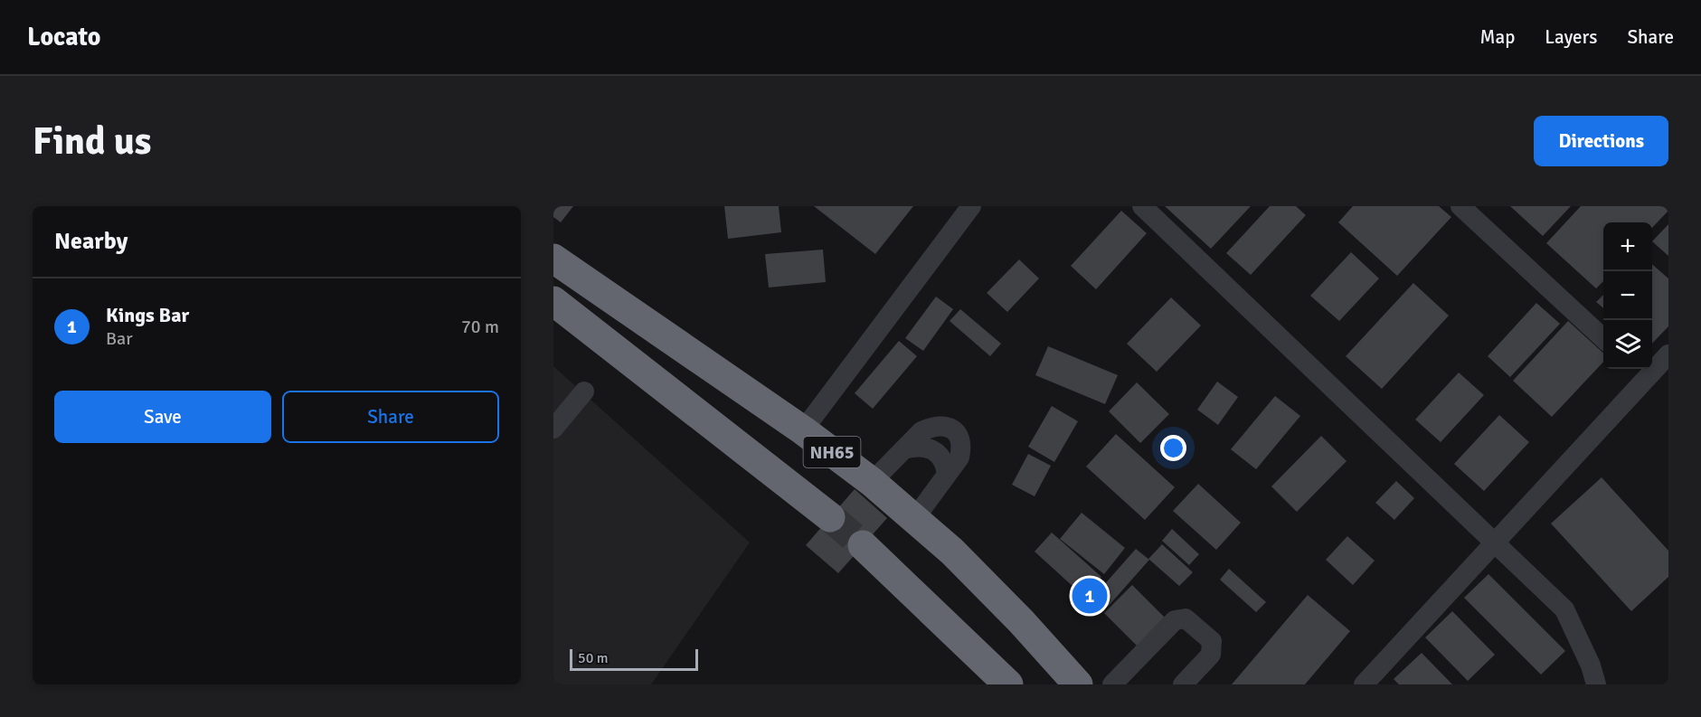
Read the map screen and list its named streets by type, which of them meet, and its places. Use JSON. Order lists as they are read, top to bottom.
{
  "streets": {
    "highway": ["NH65"]
  },
  "scale_bar": "50 m",
  "page": {
    "header": "Locato",
    "nav": ["Map", "Layers", "Share"],
    "buttons": [
      "Directions",
      ["Save", "Share"]
    ],
    "title": "Find us",
    "heading": "Nearby",
    "map_buttons": ["+", "−"],
    "list": [
      {
        "mark": "1",
        "name": "Kings Bar",
        "note": "Bar",
        "value": "70 m"
      }
    ],
    "pins": "1",
    "scale": "50 m"
  }
}
